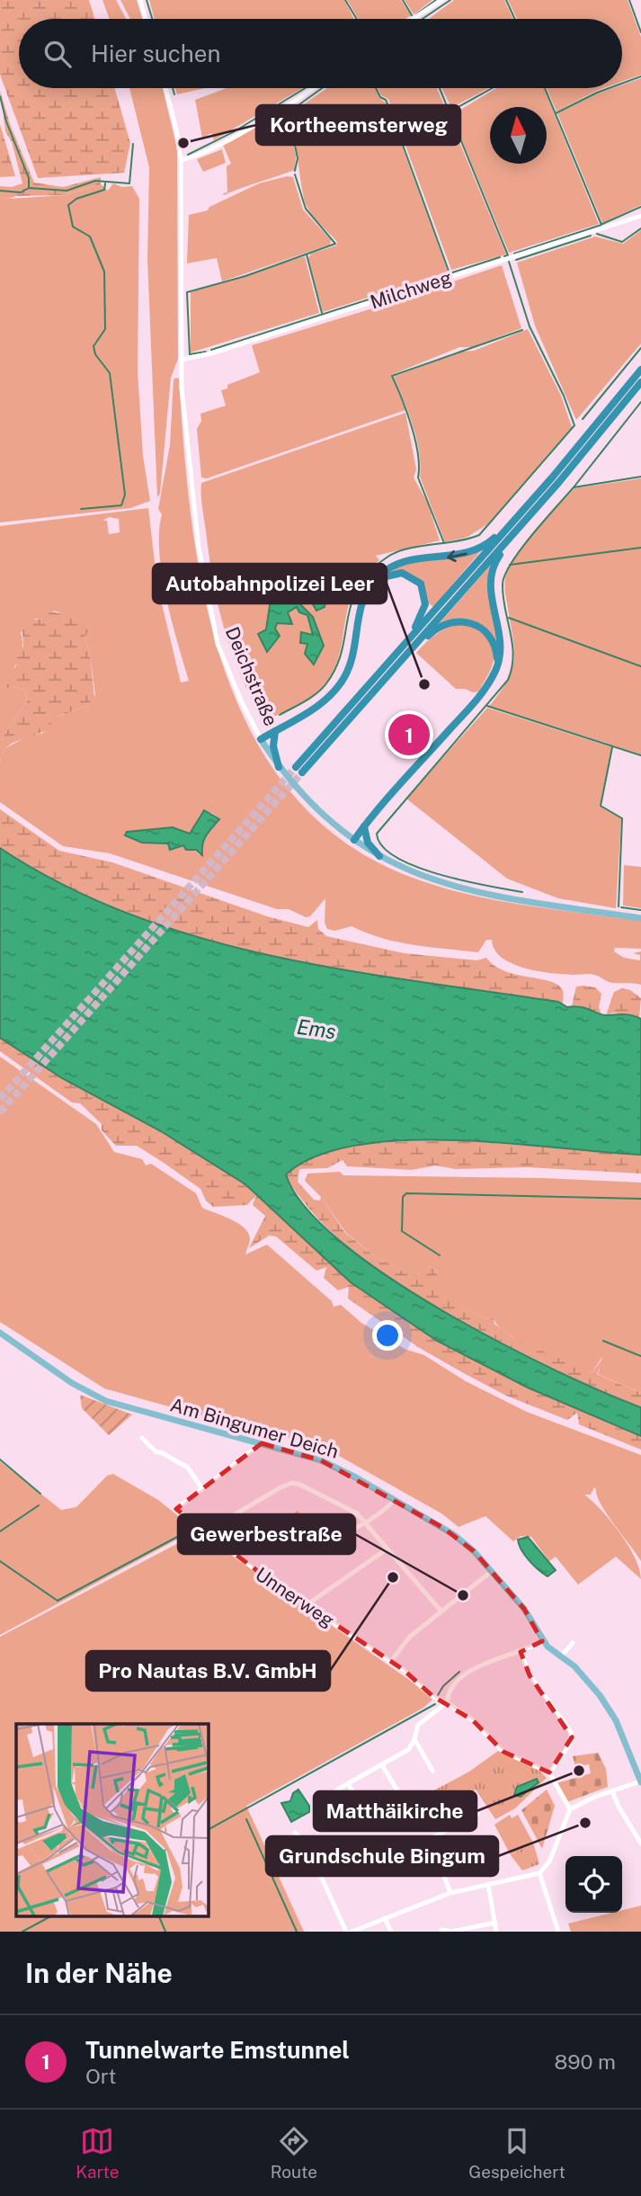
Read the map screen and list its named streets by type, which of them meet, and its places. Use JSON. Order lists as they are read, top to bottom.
{
  "streets": {
    "main road": ["Deichstraße", "Am Bingumer Deich"],
    "street": ["Milchweg", "Unnerweg"]
  },
  "crossings": [
    ["Milchweg", "Deichstraße"]
  ],
  "water": ["Ems"],
  "places": [
    "Kortheemsterweg",
    "Autobahnpolizei Leer",
    "Pro Nautas B.V. GmbH",
    "Gewerbestraße",
    "Matthäikirche",
    "Grundschule Bingum"
  ],
  "north": "top",
  "page": {
    "search": "Hier suchen",
    "pins": "1",
    "heading": "In der Nähe",
    "list": [
      {
        "mark": "1",
        "name": "Tunnelwarte Emstunnel",
        "note": "Ort",
        "value": "890 m"
      }
    ],
    "nav": ["Karte", "Route", "Gespeichert"]
  }
}
